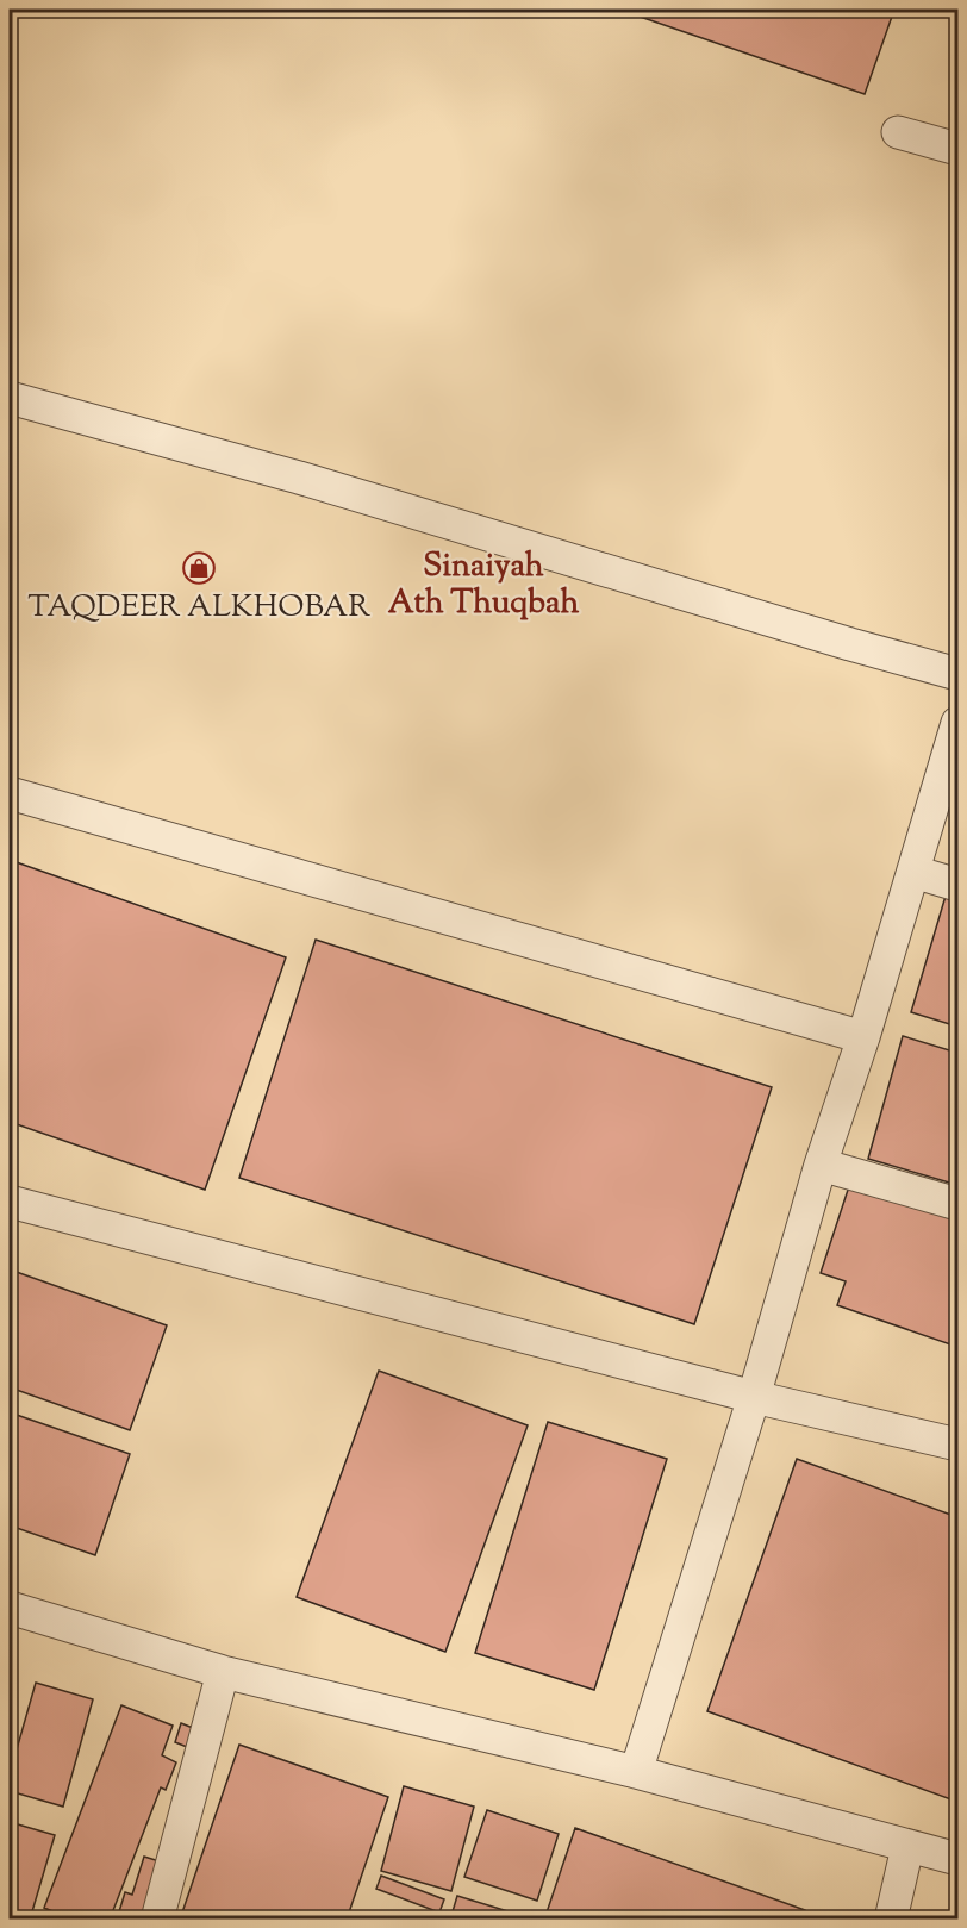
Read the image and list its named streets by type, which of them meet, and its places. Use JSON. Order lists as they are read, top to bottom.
{
  "districts": ["Sinaiyah Ath Thuqbah"],
  "places": {
    "shop": ["TAQDEER ALKHOBAR"]
  }
}
